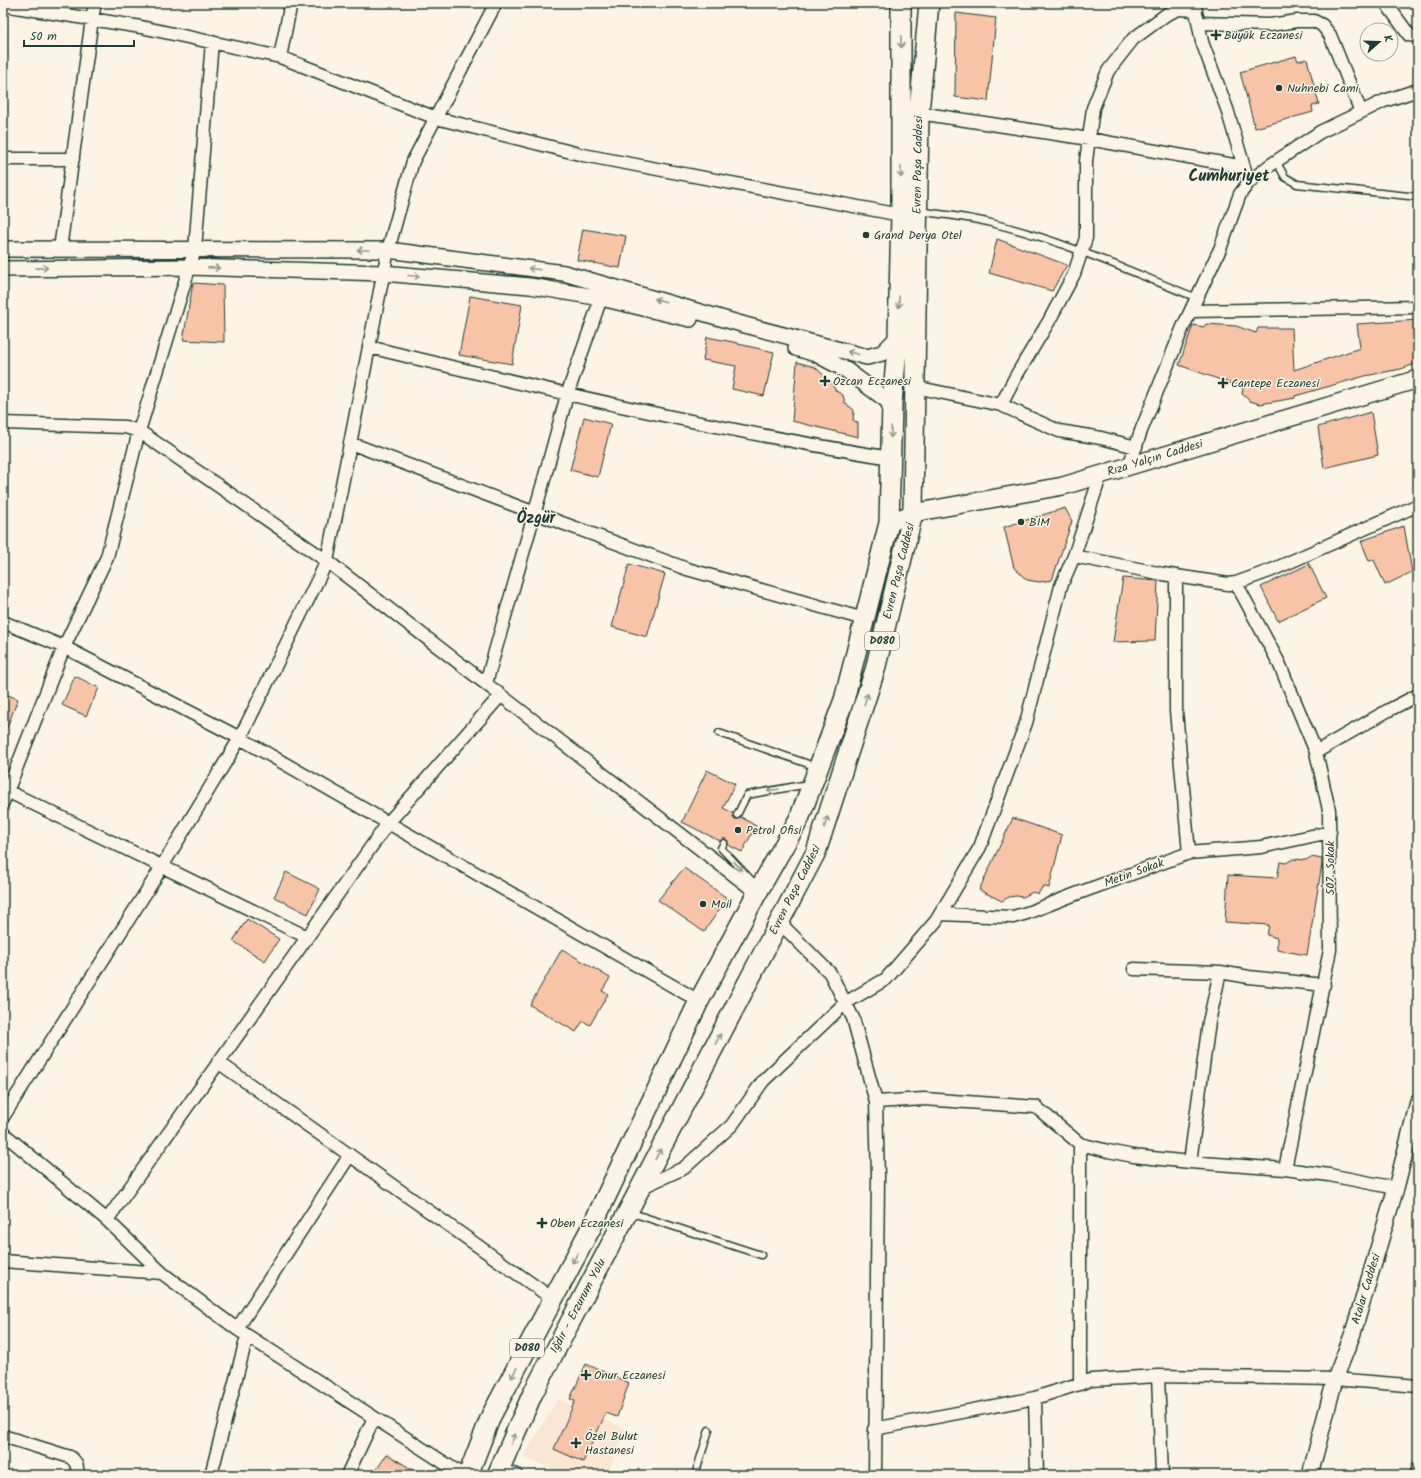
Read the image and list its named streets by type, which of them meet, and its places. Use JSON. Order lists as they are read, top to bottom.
{
  "streets": {
    "highway": ["Evren Paşa Caddesi", "D080", "Iğdır - Erzurum Yolu"],
    "main road": ["Rıza Yalçın Caddesi"],
    "street": ["507. Sokak", "Metin Sokak", "Atalar Caddesi"]
  },
  "crossings": [
    ["Evren Paşa Caddesi", "Rıza Yalçın Caddesi"],
    ["Evren Paşa Caddesi", "Iğdır - Erzurum Yolu"],
    ["507. Sokak", "Metin Sokak"]
  ],
  "districts": ["Cumhuriyet", "Özgür"],
  "places": {
    "health": [
      "Büyük Eczanesi",
      "Özcan Eczanesi",
      "Cantepe Eczanesi",
      "Oben Eczanesi",
      "Onur Eczanesi",
      "Özel Bulut Hastanesi"
    ],
    "other": [
      "Nuhnebi Cami",
      "Grand Derya Otel",
      "BİM",
      "Petrol Ofisi",
      "Moil"
    ]
  },
  "scale_bar": "50 m",
  "north": "right"
}
